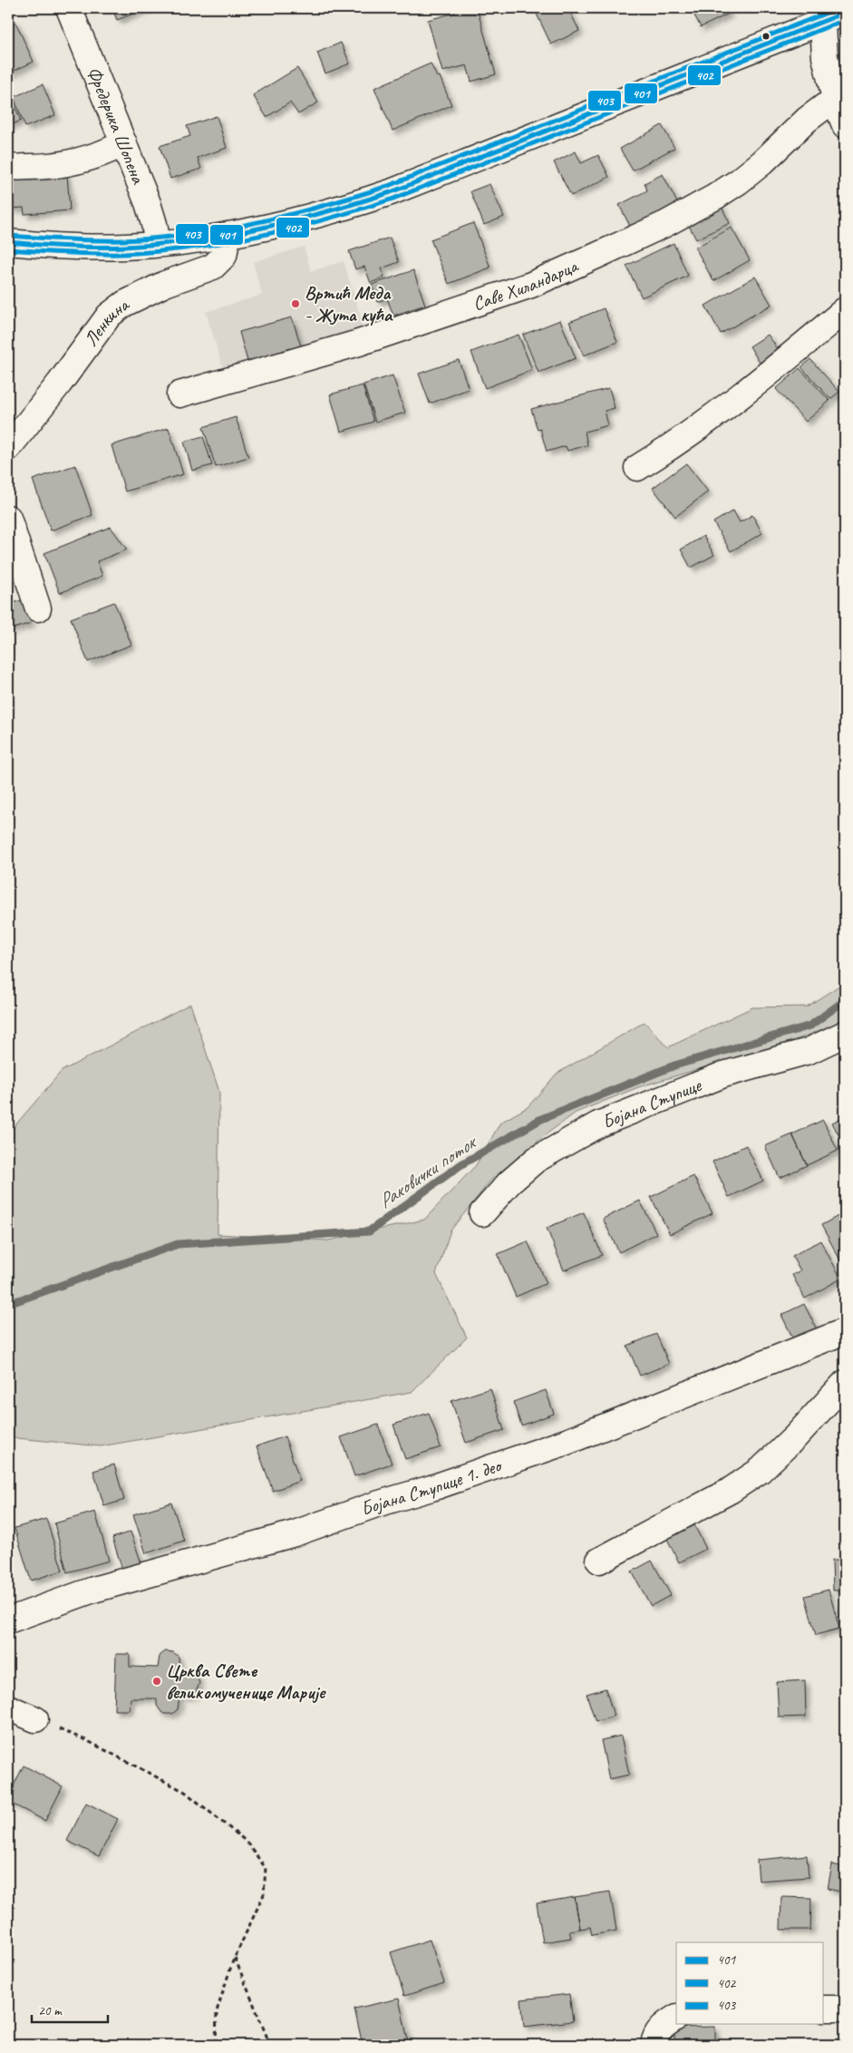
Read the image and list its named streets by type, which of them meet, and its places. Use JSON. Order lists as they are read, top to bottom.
{
  "streets": {
    "street": [
      "Фредерика Шопена",
      "Саве Хиландарца",
      "Ленкина",
      "Бојана Ступице",
      "Бојана Ступице 1. део"
    ]
  },
  "water": ["Раковички поток"],
  "places": ["Вртић Меда - Жута кућа", "Црква Свете великомученице Марије"],
  "lines": ["transit line 403", "transit line 401", "transit line 402"],
  "legend": ["401", "402", "403"],
  "scale_bar": "20 m"
}
